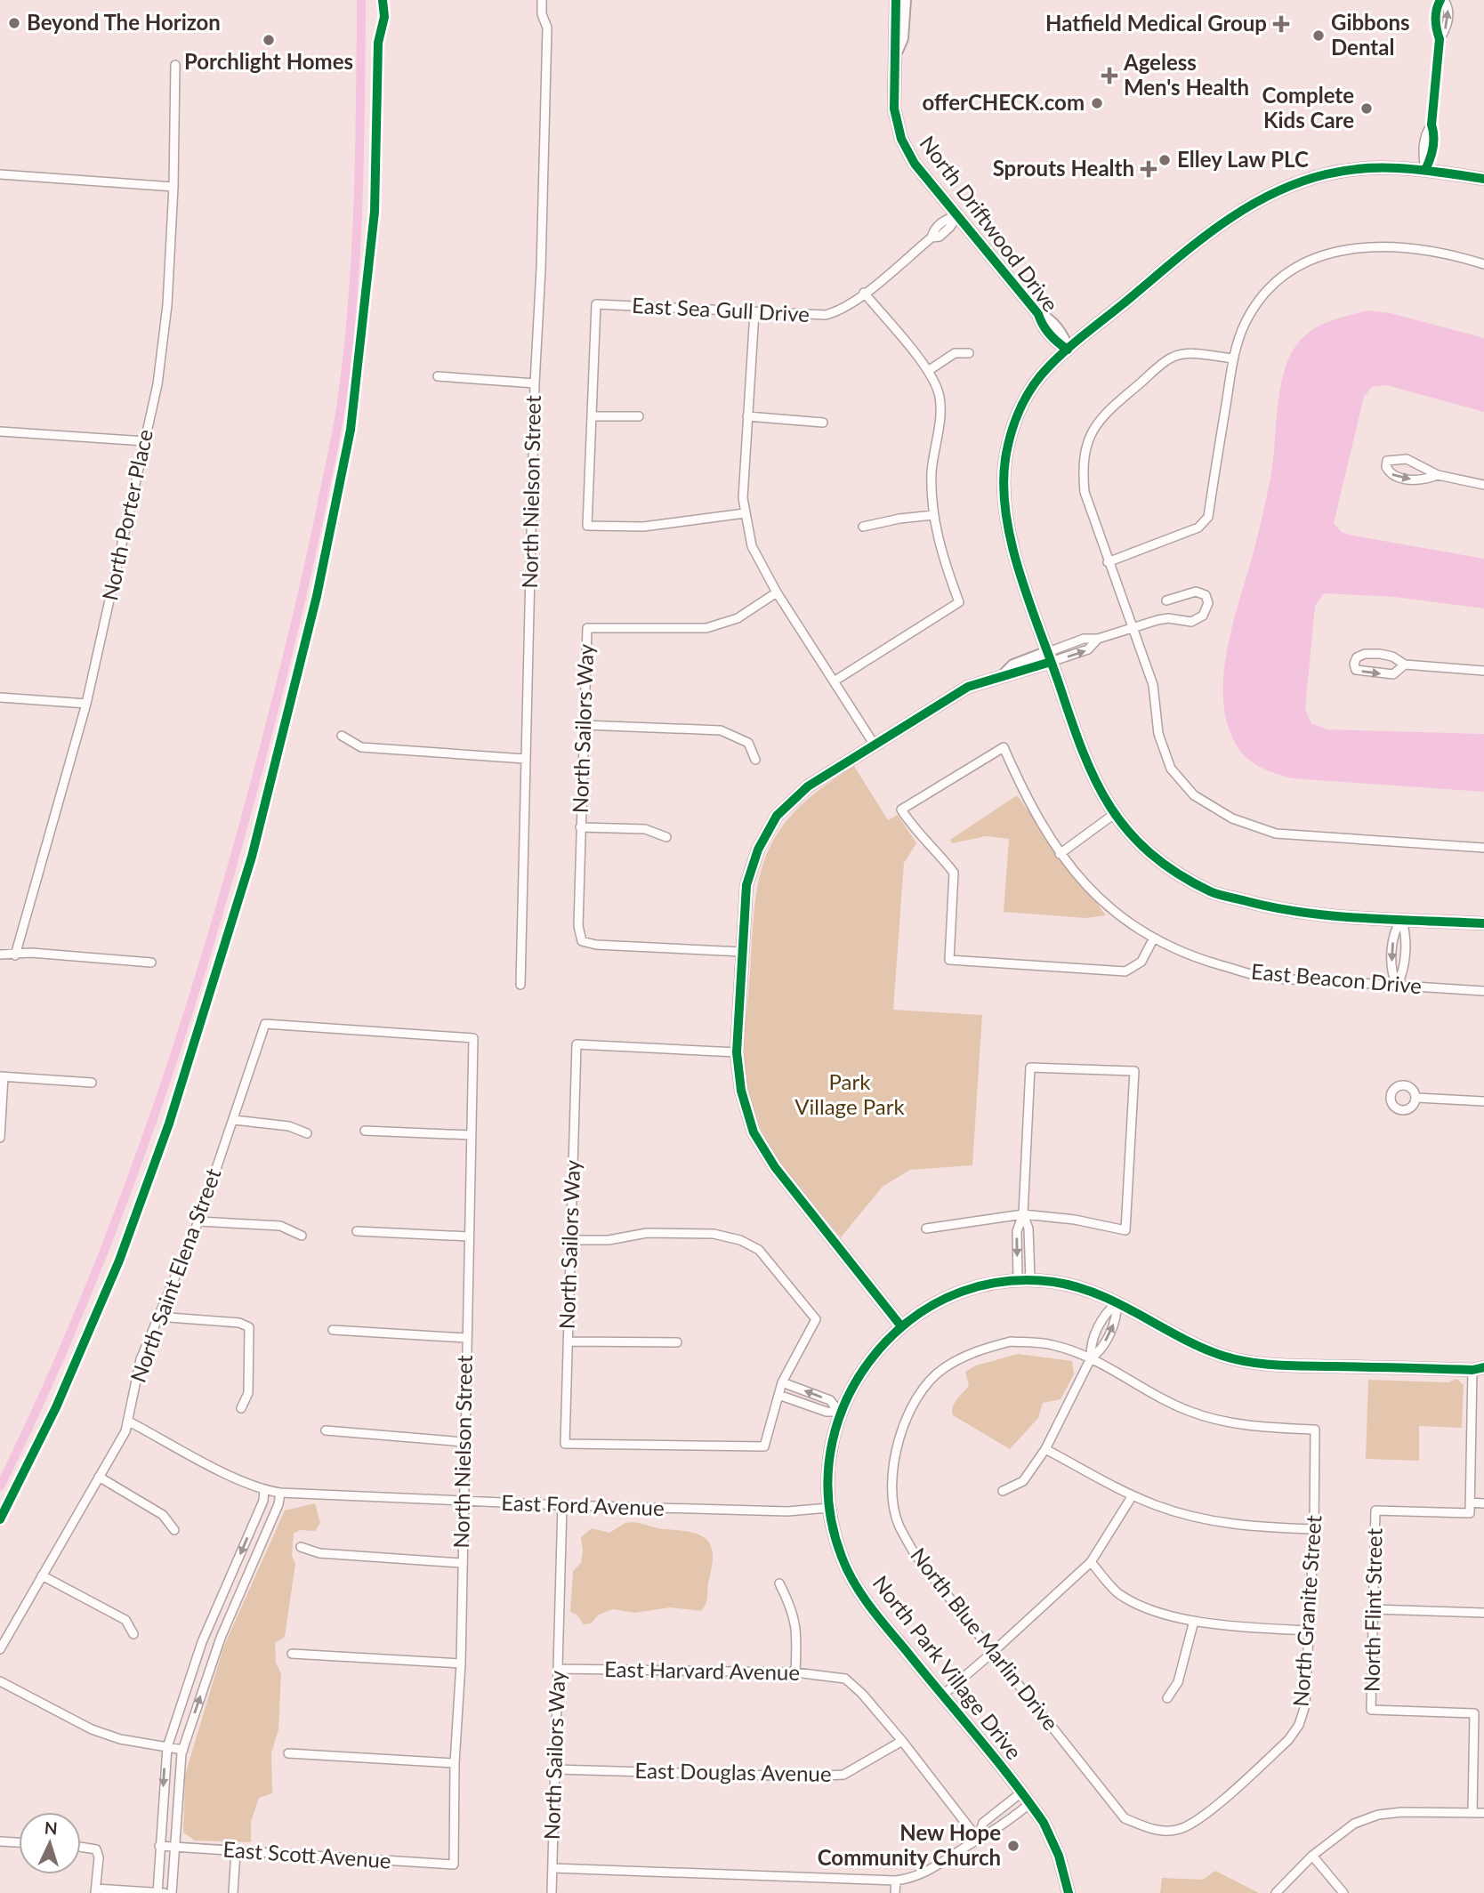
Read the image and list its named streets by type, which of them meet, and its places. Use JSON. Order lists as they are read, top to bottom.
{
  "streets": {
    "street": [
      "North Driftwood Drive",
      "East Sea Gull Drive",
      "North Nielson Street",
      "North Porter Place",
      "North Sailors Way",
      "East Beacon Drive",
      "North Saint Elena Street",
      "East Ford Avenue",
      "North Flint Street",
      "North Granite Street",
      "North Blue Marlin Drive",
      "North Park Village Drive",
      "East Harvard Avenue",
      "East Douglas Avenue",
      "East Scott Avenue"
    ]
  },
  "crossings": [
    ["North Driftwood Drive", "East Sea Gull Drive"],
    ["North Nielson Street", "North Saint Elena Street"],
    ["North Nielson Street", "East Ford Avenue"],
    ["North Nielson Street", "East Scott Avenue"],
    ["North Sailors Way", "East Ford Avenue"],
    ["North Sailors Way", "East Harvard Avenue"],
    ["North Sailors Way", "East Douglas Avenue"],
    ["North Saint Elena Street", "East Ford Avenue"],
    ["East Ford Avenue", "North Park Village Drive"],
    ["North Granite Street", "North Blue Marlin Drive"],
    ["East Harvard Avenue", "East Douglas Avenue"]
  ],
  "parks": ["Park Village Park"],
  "places": {
    "other": [
      "Beyond The Horizon",
      "Gibbons Dental",
      "Porchlight Homes",
      "offerCHECK.com",
      "Complete Kids Care",
      "Elley Law PLC",
      "New Hope Community Church"
    ],
    "health": ["Hatfield Medical Group", "Ageless Men's Health", "Sprouts Health"]
  },
  "north": "top"
}
